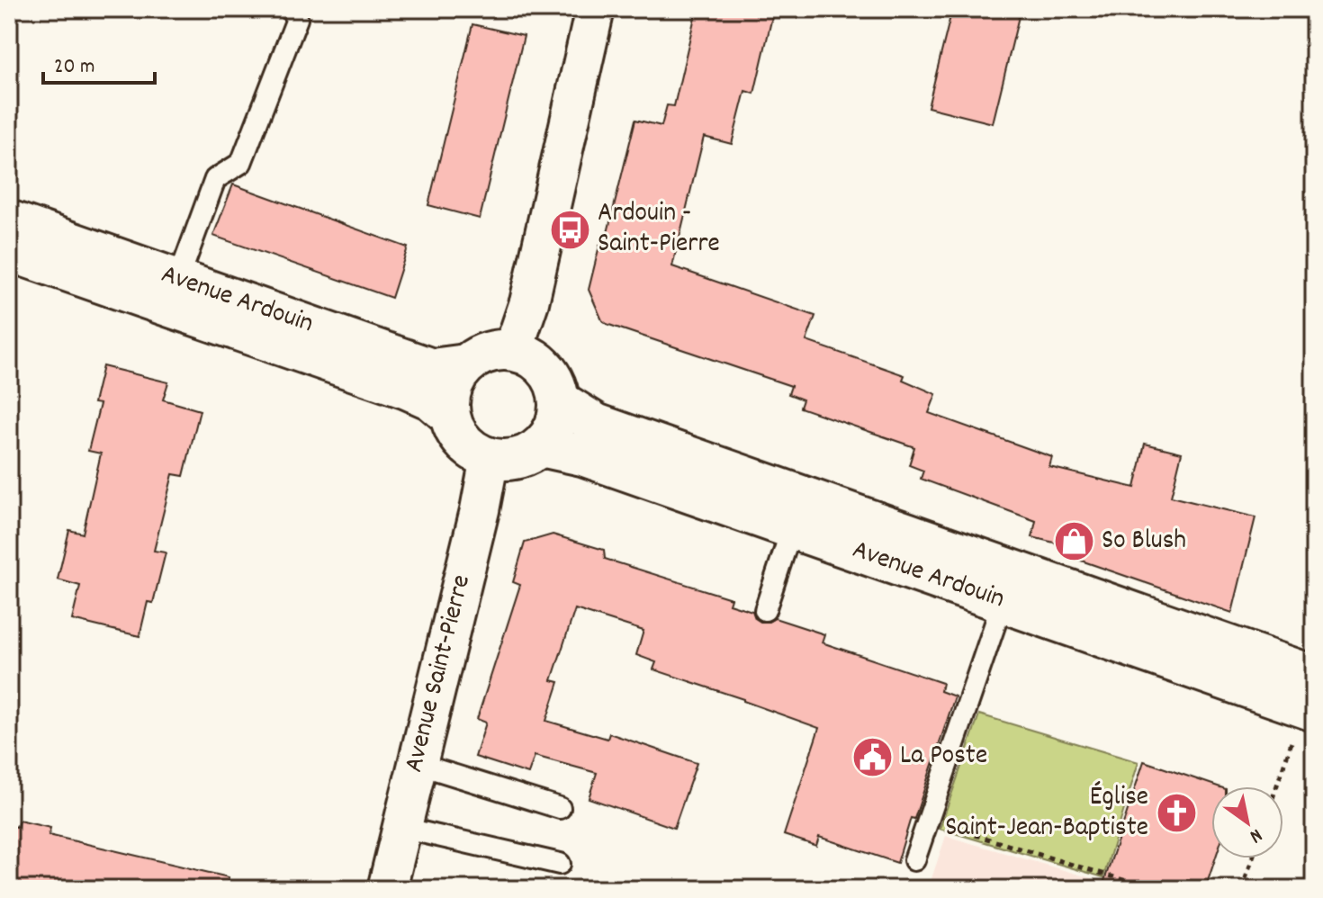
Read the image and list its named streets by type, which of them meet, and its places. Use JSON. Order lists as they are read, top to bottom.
{
  "streets": {
    "street": ["Avenue Ardouin", "Avenue Saint-Pierre"]
  },
  "crossings": [
    ["Avenue Ardouin", "Avenue Saint-Pierre"]
  ],
  "places": {
    "bus stop": ["Ardouin - Saint-Pierre"],
    "shop": ["So Blush"],
    "public building": ["La Poste"],
    "church": ["Église Saint-Jean-Baptiste"]
  },
  "scale_bar": "20 m",
  "north": "bottom right"
}
